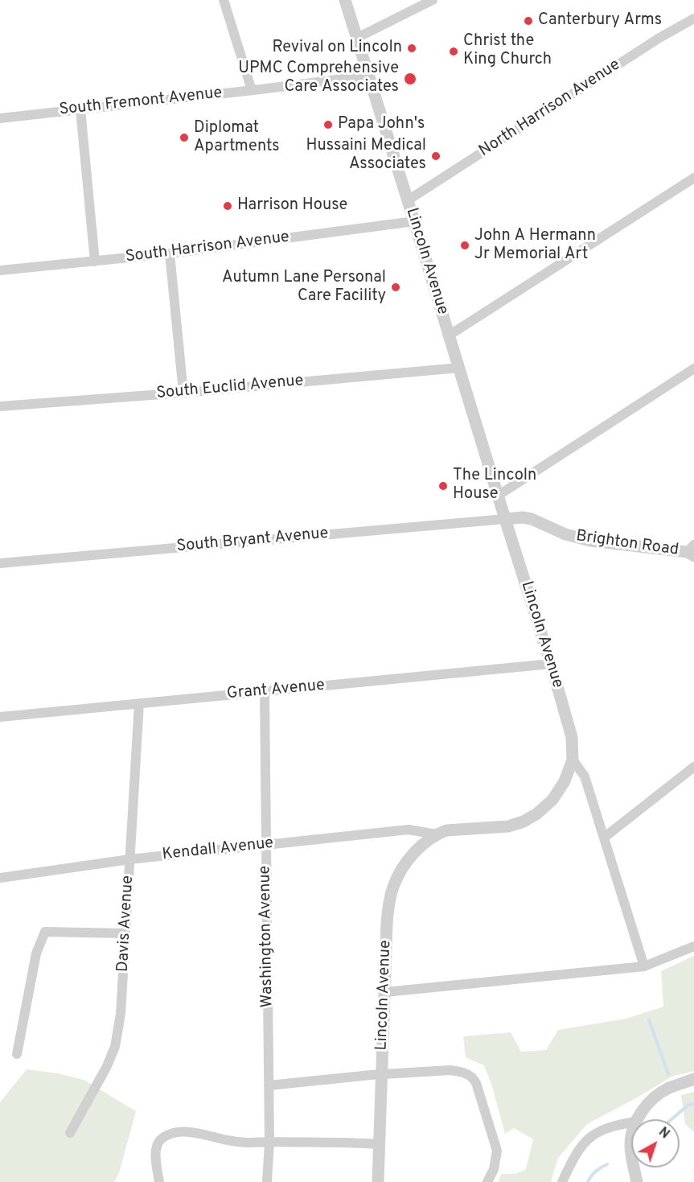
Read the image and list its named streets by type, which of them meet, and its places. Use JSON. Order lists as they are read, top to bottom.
{
  "streets": {
    "street": [
      "South Fremont Avenue",
      "North Harrison Avenue",
      "South Harrison Avenue",
      "Lincoln Avenue",
      "South Euclid Avenue",
      "South Bryant Avenue",
      "Brighton Road",
      "Grant Avenue",
      "Kendall Avenue",
      "Davis Avenue",
      "Washington Avenue"
    ]
  },
  "crossings": [
    ["South Fremont Avenue", "Lincoln Avenue"],
    ["North Harrison Avenue", "Lincoln Avenue"],
    ["South Harrison Avenue", "Lincoln Avenue"],
    ["Lincoln Avenue", "South Euclid Avenue"],
    ["Lincoln Avenue", "South Bryant Avenue"],
    ["Lincoln Avenue", "Brighton Road"],
    ["Lincoln Avenue", "Grant Avenue"],
    ["Lincoln Avenue", "Kendall Avenue"],
    ["South Bryant Avenue", "Brighton Road"],
    ["Grant Avenue", "Davis Avenue"],
    ["Grant Avenue", "Washington Avenue"],
    ["Kendall Avenue", "Davis Avenue"],
    ["Kendall Avenue", "Washington Avenue"]
  ],
  "places": [
    "Canterbury Arms",
    "Revival on Lincoln",
    "Christ the King Church",
    "UPMC Comprehensive Care Associates",
    "Papa John's",
    "Diplomat Apartments",
    "Hussaini Medical Associates",
    "Harrison House",
    "John A Hermann Jr Memorial Art",
    "Autumn Lane Personal Care Facility",
    "The Lincoln House"
  ],
  "north": "top right"
}
